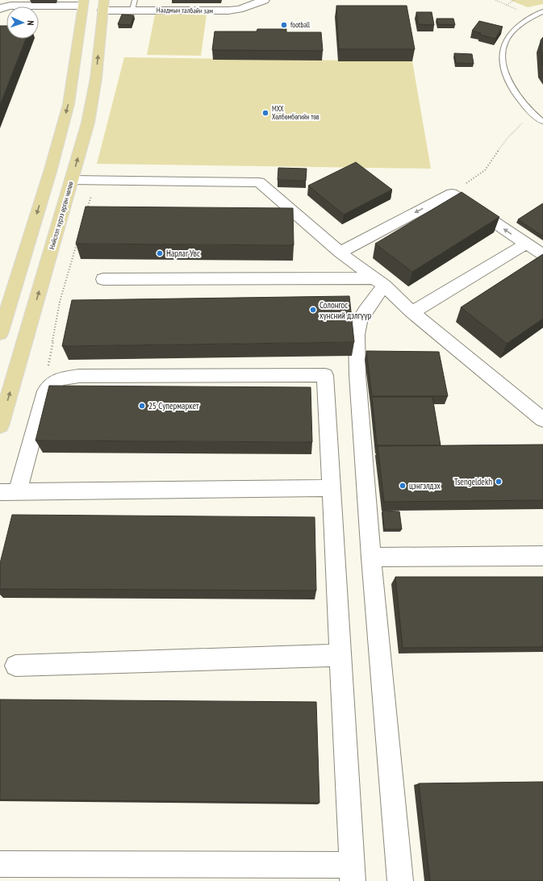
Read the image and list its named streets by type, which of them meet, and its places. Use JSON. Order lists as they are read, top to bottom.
{
  "streets": {
    "main road": ["Нийслэл хүрээ өргөн чөлөө"],
    "street": ["Наадмын талбайн зам"]
  },
  "crossings": [
    ["Наадмын талбайн зам", "Нийслэл хүрээ өргөн чөлөө"]
  ],
  "places": [
    "football",
    "МХХ Хөлбөмбөгийн төв",
    "Нарлаг Увс",
    "Солонгос хүнсний дэлгүүр",
    "25 Супермаркет",
    "Tsengeldekh",
    "цэнгэлдэх"
  ],
  "north": "right"
}
